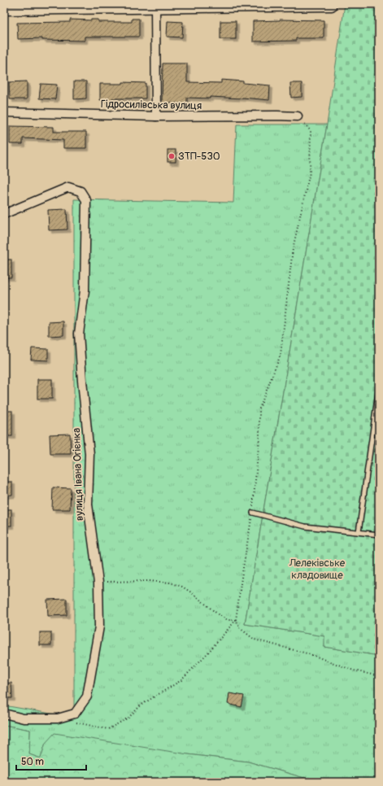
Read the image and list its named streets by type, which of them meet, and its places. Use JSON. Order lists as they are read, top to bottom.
{
  "streets": {
    "street": ["Гідросилівська вулиця", "вулиця Івана Огієнка"]
  },
  "parks": ["Лелеківське кладовище"],
  "places": ["ЗТП-530"],
  "scale_bar": "50 m"
}
